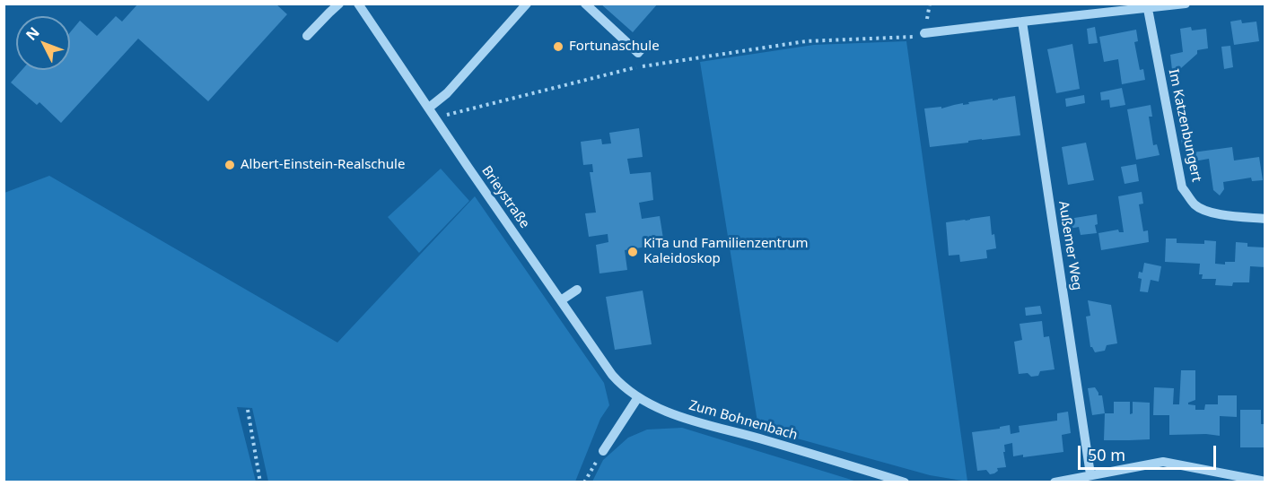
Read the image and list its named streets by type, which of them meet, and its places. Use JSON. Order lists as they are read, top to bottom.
{
  "streets": {
    "street": [
      "Im Katzenbungert",
      "Brieystraße",
      "Außemer Weg",
      "Zum Bohnenbach"
    ]
  },
  "crossings": [
    ["Brieystraße", "Zum Bohnenbach"]
  ],
  "places": ["Fortunaschule", "Albert-Einstein-Realschule", "KiTa und Familienzentrum Kaleidoskop"],
  "scale_bar": "50 m",
  "north": "top left"
}
